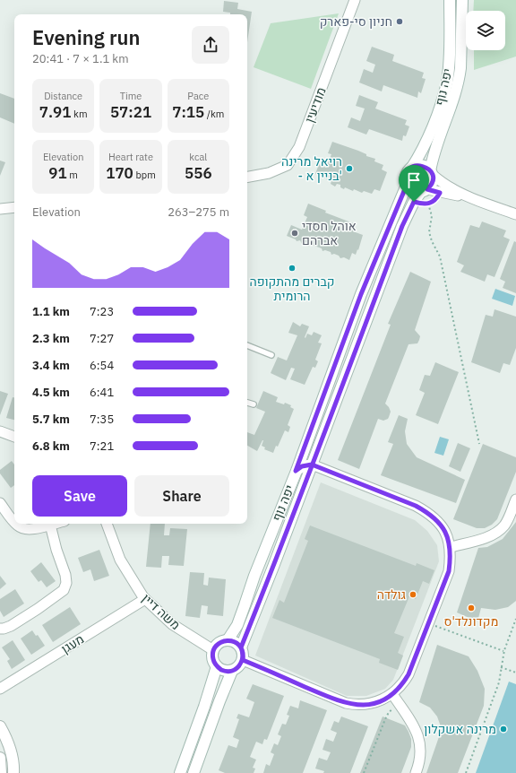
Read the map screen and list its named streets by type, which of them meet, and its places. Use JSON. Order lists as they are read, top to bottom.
{
  "streets": {
    "main road": ["יפה נוף"],
    "street": ["מודיעין", "משה דיין", "מעגן"]
  },
  "crossings": [
    ["יפה נוף", "משה דיין"],
    ["משה דיין", "מעגן"]
  ],
  "places": [
    "חניון סי-פארק",
    "רויאל מרינה - בניין א'",
    "אוהל חסדי אברהם",
    "קברים מהתקופה הרומית",
    "גולדה",
    "מקדונלד'ס",
    "מרינה אשקלון"
  ],
  "page": {
    "heading": ["Evening run", "20:41 · 7 × 1.1 km"],
    "stats": [
      ["Distance", "7.91 km"],
      ["Time", "57:21"],
      ["Pace", "7:15 /km"],
      ["Elevation", "91 m"],
      ["Heart rate", "170 bpm"],
      ["kcal", "556"]
    ],
    "chart": ["Elevation", "263–275 m"],
    "list": [
      {
        "name": "1.1 km",
        "note": "7:23"
      },
      {
        "name": "2.3 km",
        "note": "7:27"
      },
      {
        "name": "3.4 km",
        "note": "6:54"
      },
      {
        "name": "4.5 km",
        "note": "6:41"
      },
      {
        "name": "5.7 km",
        "note": "7:35"
      },
      {
        "name": "6.8 km",
        "note": "7:21"
      }
    ],
    "buttons": ["Save", "Share"]
  }
}
